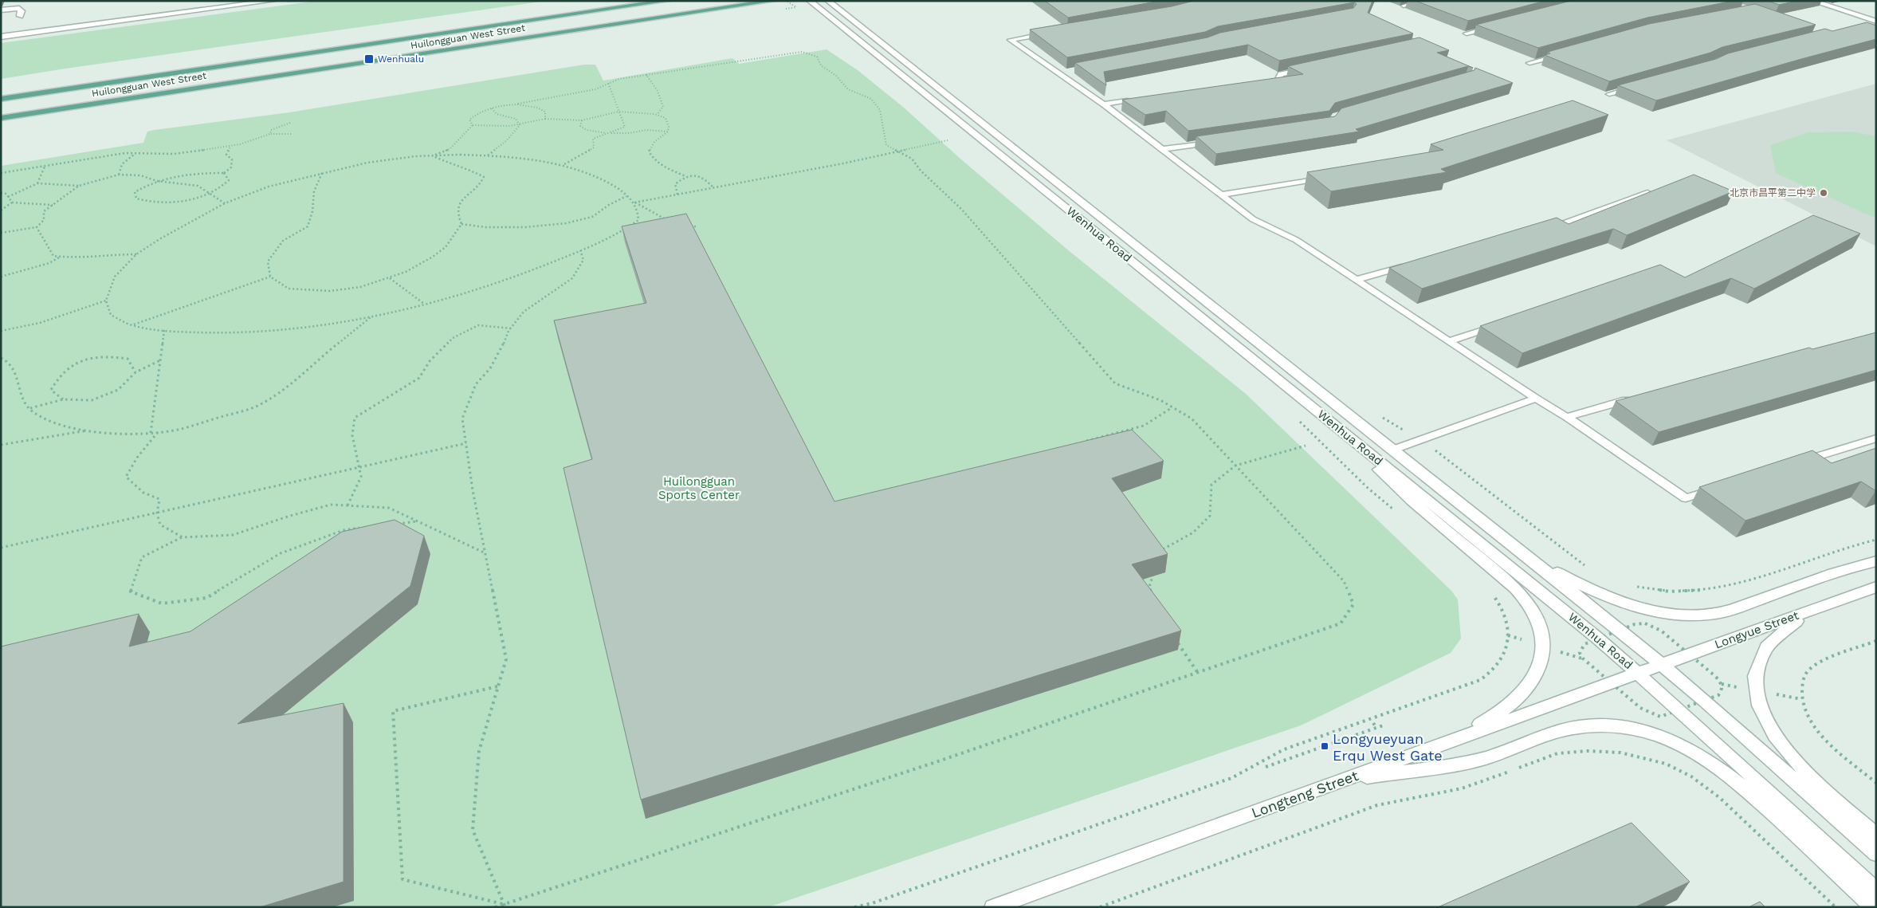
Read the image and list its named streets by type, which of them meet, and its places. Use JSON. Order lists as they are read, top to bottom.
{
  "streets": {
    "main road": ["Huilongguan West Street"],
    "street": ["Wenhua Road", "Longyue Street", "Longteng Street"]
  },
  "crossings": [
    ["Wenhua Road", "Longyue Street"],
    ["Wenhua Road", "Longteng Street"],
    ["Longyue Street", "Longteng Street"]
  ],
  "parks": ["Huilongguan Sports Center"],
  "places": {
    "transit": ["Wenhualu", "Longyueyuan Erqu West Gate"],
    "other": ["北京市昌平第二中学"]
  }
}
